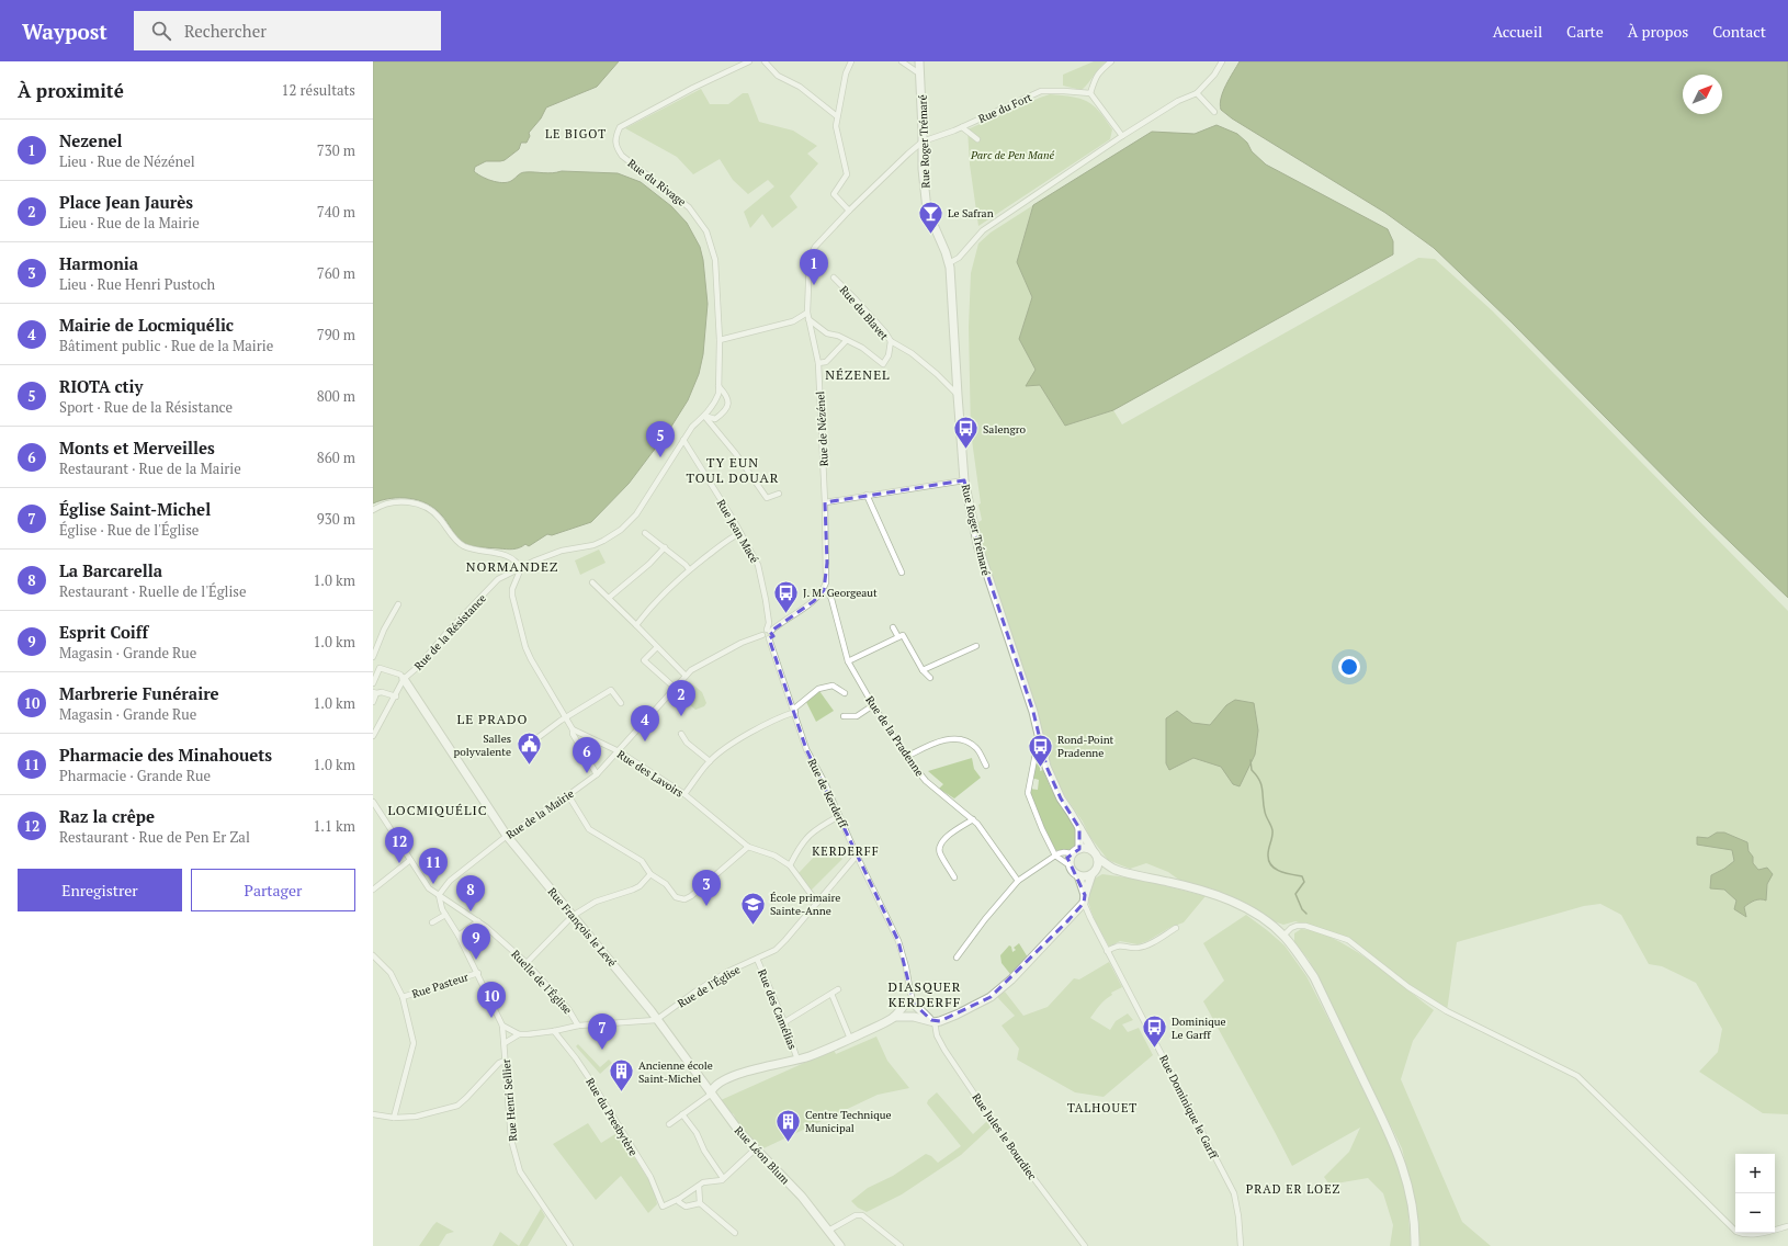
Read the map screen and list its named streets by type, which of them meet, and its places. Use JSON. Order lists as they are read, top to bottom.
{
  "streets": {
    "street": [
      "Rue du Fort",
      "Rue Roger Trémaré",
      "Rue du Rivage",
      "Rue du Blavet",
      "Rue de Nézénel",
      "Rue Jean Macé",
      "Rue de la Résistance",
      "Rue de la Pradenne",
      "Rue des Lavoirs",
      "Rue de Kerderff",
      "Rue de la Mairie",
      "Rue François le Levé",
      "Ruelle de l'Église",
      "Rue Pasteur",
      "Rue de l'Église",
      "Rue des Camélias",
      "Rue Henri Sellier",
      "Rue Dominique le Garff",
      "Rue du Presbytère",
      "Rue Jules le Bourdiec",
      "Rue Léon Blum"
    ]
  },
  "crossings": [
    ["Rue du Fort", "Rue Roger Trémaré"],
    ["Rue du Fort", "Rue de Nézénel"],
    ["Rue Roger Trémaré", "Rue du Blavet"],
    ["Rue Roger Trémaré", "Rue de Nézénel"],
    ["Rue de Nézénel", "Rue de la Pradenne"],
    ["Rue Jean Macé", "Rue de la Résistance"],
    ["Rue Jean Macé", "Rue de Kerderff"],
    ["Rue Jean Macé", "Rue de la Mairie"],
    ["Rue de la Résistance", "Rue François le Levé"],
    ["Rue des Lavoirs", "Rue de la Mairie"],
    ["Rue des Lavoirs", "Rue de l'Église"],
    ["Rue de Kerderff", "Rue de la Mairie"],
    ["Rue de Kerderff", "Rue de l'Église"],
    ["Rue de la Mairie", "Rue François le Levé"],
    ["Rue de la Mairie", "Ruelle de l'Église"],
    ["Rue de la Mairie", "Rue Henri Sellier"],
    ["Rue François le Levé", "Rue de l'Église"],
    ["Rue François le Levé", "Rue Léon Blum"],
    ["Ruelle de l'Église", "Rue Henri Sellier"],
    ["Rue Pasteur", "Rue Henri Sellier"],
    ["Rue de l'Église", "Rue des Camélias"],
    ["Rue de l'Église", "Rue Léon Blum"]
  ],
  "districts": [
    "LE BIGOT",
    "NÉZENEL",
    "TY EUN TOUL DOUAR",
    "NORMANDEZ",
    "LE PRADO",
    "LOCMIQUÉLIC",
    "KERDERFF",
    "DIASQUER KERDERFF",
    "TALHOUET",
    "PRAD ER LOEZ"
  ],
  "parks": ["Parc de Pen Mané"],
  "places": {
    "bar": ["Le Safran"],
    "bus stop": [
      "Salengro",
      "J. M. Georgeaut",
      "Rond-Point Pradenne",
      "Dominique Le Garff"
    ],
    "public building": ["Salles polyvalente"],
    "school or university": ["École primaire Sainte-Anne"],
    "building": ["Ancienne école Saint-Michel", "Centre Technique Municipal"]
  },
  "north": "top right",
  "page": {
    "header": "Waypost",
    "search": "Rechercher",
    "nav": [
      "Accueil",
      "Carte",
      "À propos",
      "Contact"
    ],
    "heading": ["À proximité", "12 résultats"],
    "list": [
      {
        "mark": "1",
        "name": "Nezenel",
        "note": "Lieu · Rue de Nézénel",
        "value": "730 m"
      },
      {
        "mark": "2",
        "name": "Place Jean Jaurès",
        "note": "Lieu · Rue de la Mairie",
        "value": "740 m"
      },
      {
        "mark": "3",
        "name": "Harmonia",
        "note": "Lieu · Rue Henri Pustoch",
        "value": "760 m"
      },
      {
        "mark": "4",
        "name": "Mairie de Locmiquélic",
        "note": "Bâtiment public · Rue de la Mairie",
        "value": "790 m"
      },
      {
        "mark": "5",
        "name": "RIOTA ctiy",
        "note": "Sport · Rue de la Résistance",
        "value": "800 m"
      },
      {
        "mark": "6",
        "name": "Monts et Merveilles",
        "note": "Restaurant · Rue de la Mairie",
        "value": "860 m"
      },
      {
        "mark": "7",
        "name": "Église Saint-Michel",
        "note": "Église · Rue de l'Église",
        "value": "930 m"
      },
      {
        "mark": "8",
        "name": "La Barcarella",
        "note": "Restaurant · Ruelle de l'Église",
        "value": "1.0 km"
      },
      {
        "mark": "9",
        "name": "Esprit Coiff",
        "note": "Magasin · Grande Rue",
        "value": "1.0 km"
      },
      {
        "mark": "10",
        "name": "Marbrerie Funéraire",
        "note": "Magasin · Grande Rue",
        "value": "1.0 km"
      },
      {
        "mark": "11",
        "name": "Pharmacie des Minahouets",
        "note": "Pharmacie · Grande Rue",
        "value": "1.0 km"
      },
      {
        "mark": "12",
        "name": "Raz la crêpe",
        "note": "Restaurant · Rue de Pen Er Zal",
        "value": "1.1 km"
      }
    ],
    "pins": [
      "1",
      "5",
      "2",
      "4",
      "6",
      "12",
      "11",
      "3",
      "8",
      "9",
      "10",
      "7"
    ],
    "buttons": ["Enregistrer", "Partager"],
    "map_buttons": ["+", "−"]
  }
}
